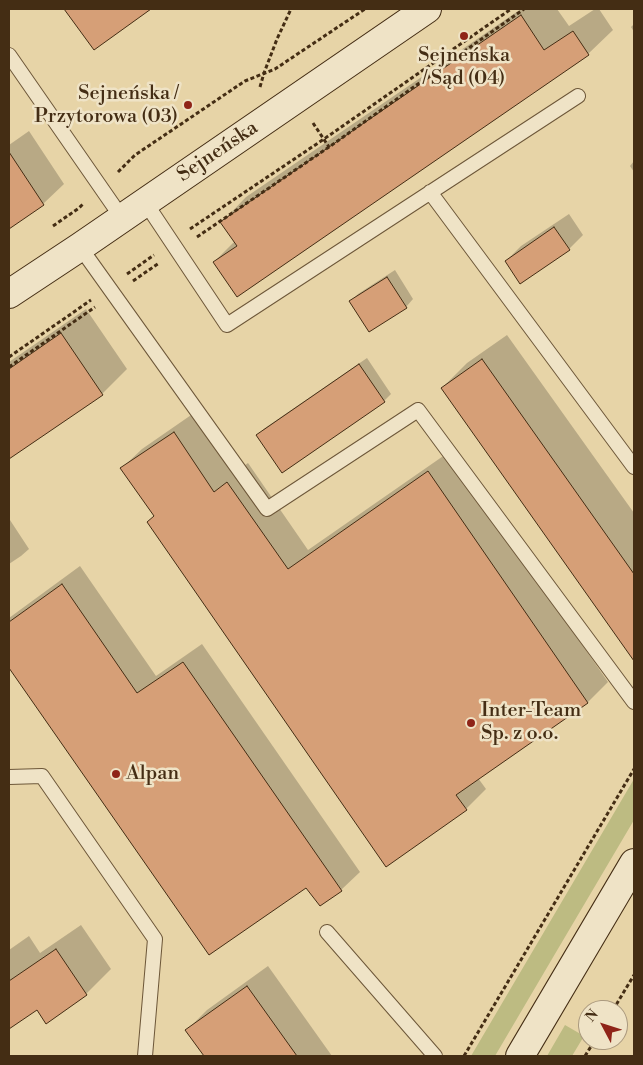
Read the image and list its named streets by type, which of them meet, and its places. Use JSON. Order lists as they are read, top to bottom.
{
  "streets": {
    "street": ["Sejneńska"]
  },
  "places": [
    "Sejneńska / Sąd (04)",
    "Sejneńska / Przytorowa (03)",
    "Inter-Team Sp. z o.o.",
    "Alpan"
  ],
  "north": "top left"
}
